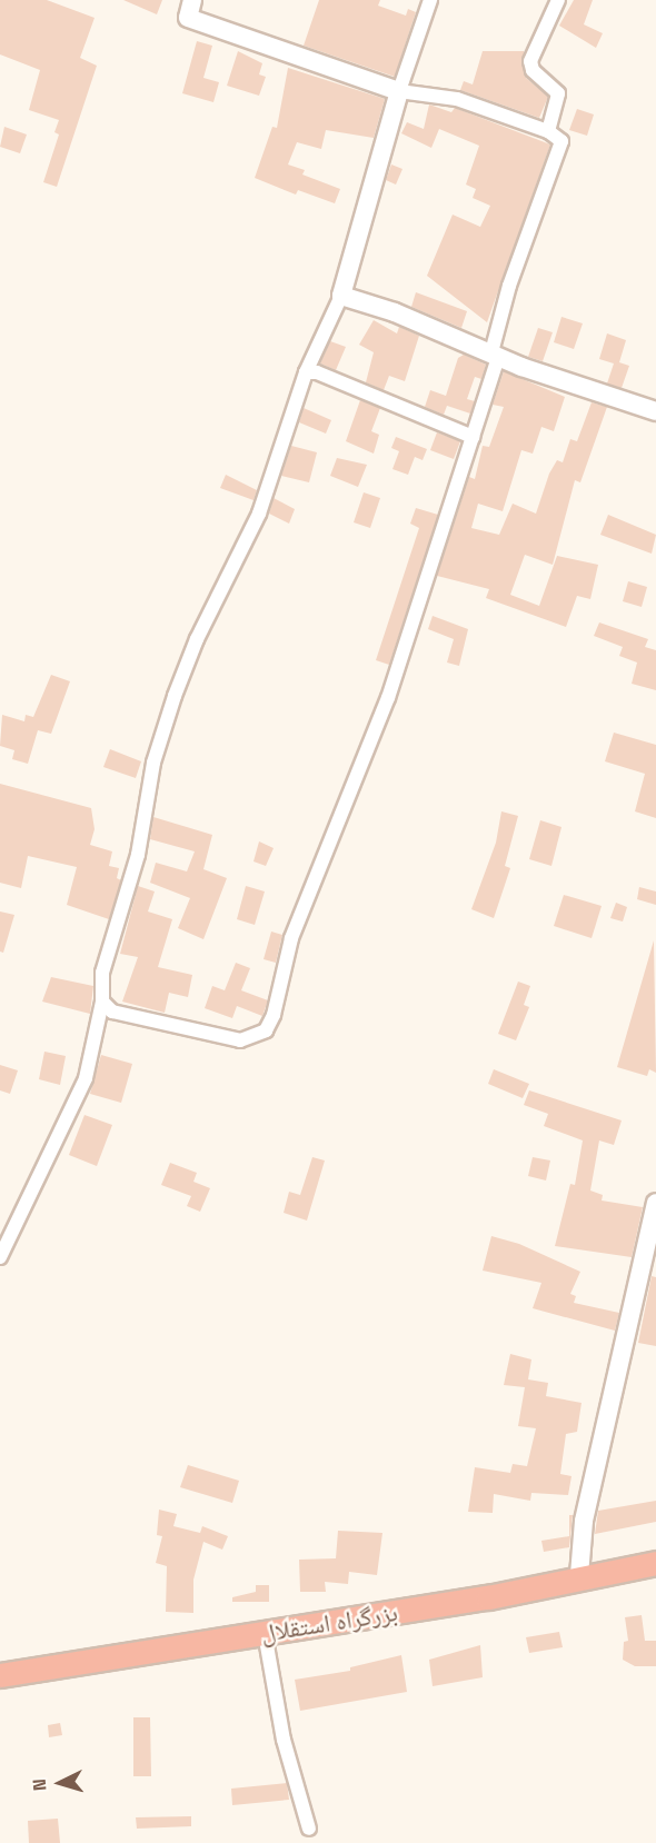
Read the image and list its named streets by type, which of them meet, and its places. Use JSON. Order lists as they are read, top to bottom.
{
  "streets": {
    "highway": ["بزرگراه استقلال"]
  },
  "north": "left"
}
